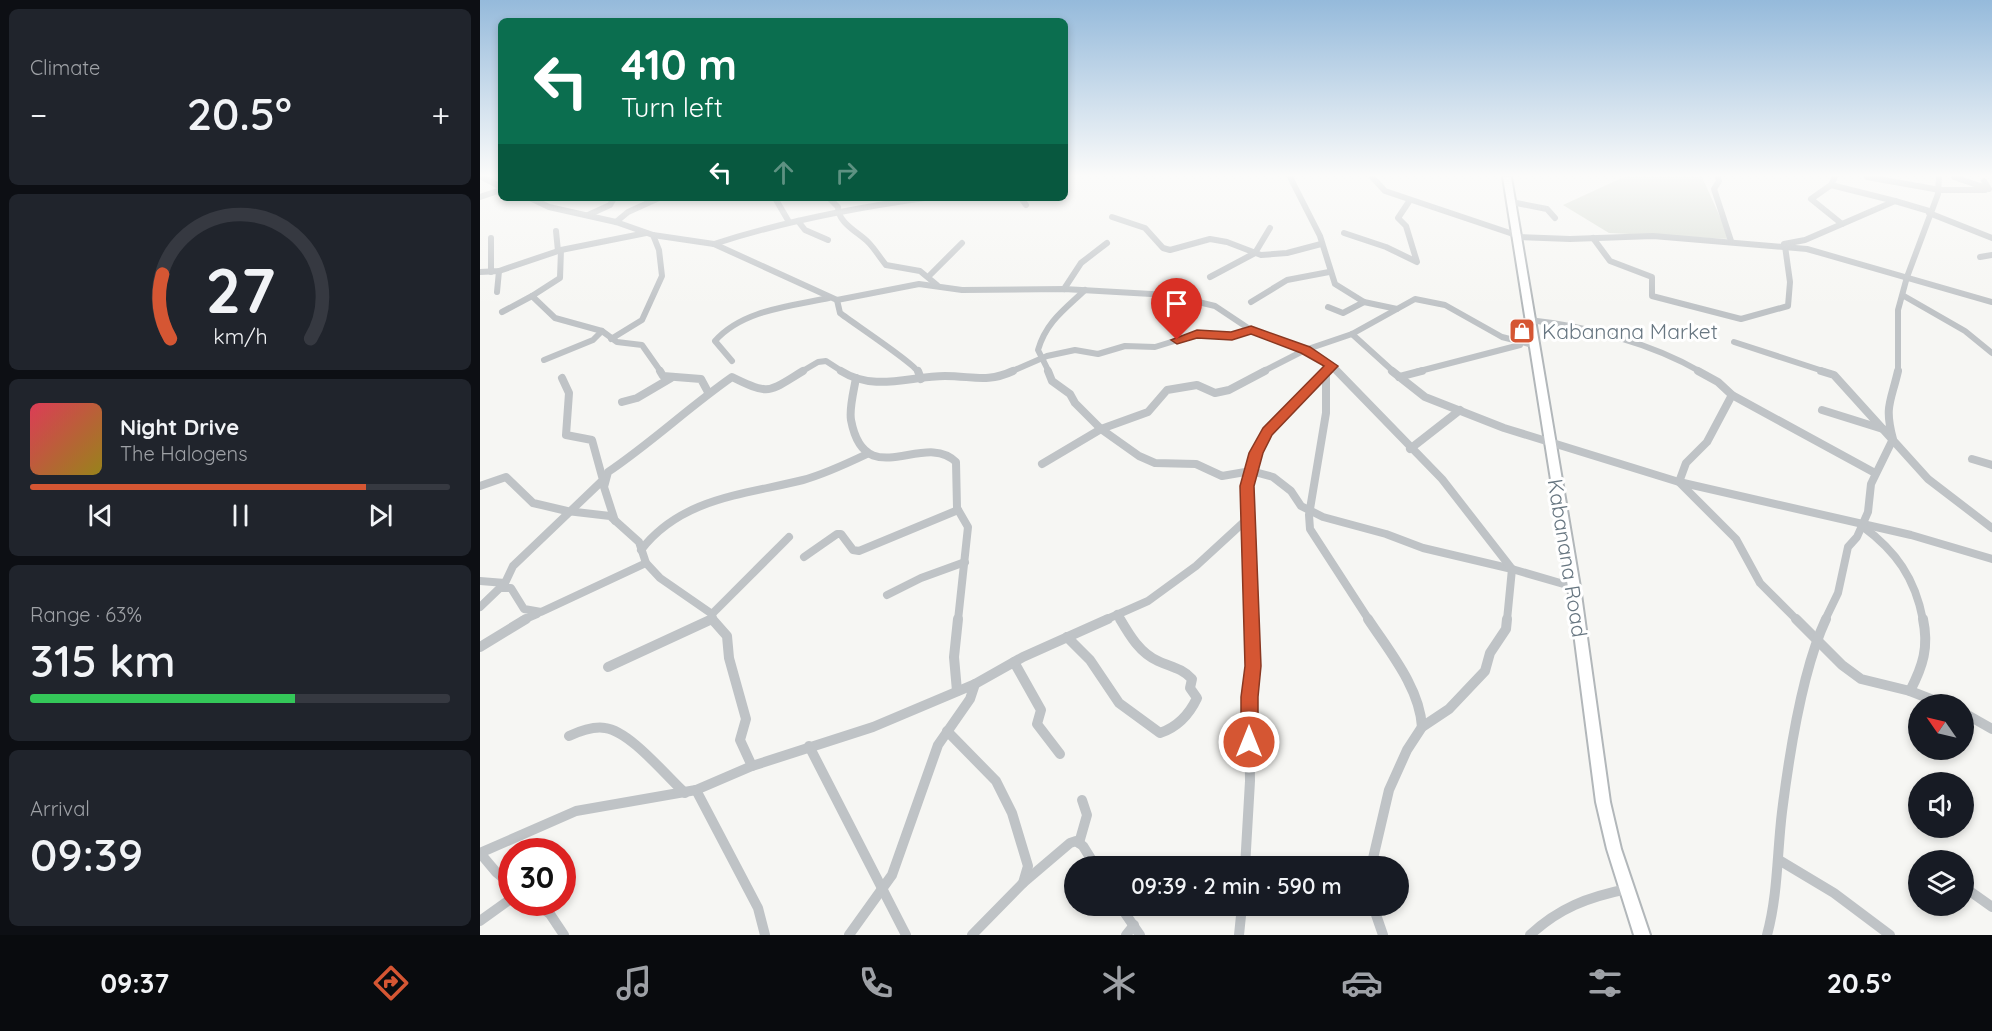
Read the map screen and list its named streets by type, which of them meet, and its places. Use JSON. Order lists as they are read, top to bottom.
{
  "streets": {
    "street": ["Kabanana Road"]
  },
  "places": {
    "shop": ["Kabanana Market"]
  },
  "north": "top left",
  "page": {
    "tile": [
      "Climate",
      ["Range · 63%", "315 km"],
      ["Arrival", "09:39"]
    ],
    "turn": ["410 m", "Turn left"],
    "heat": ["−", "20.5°", "+"],
    "song": ["Night Drive", "The Halogens"],
    "limit": "30",
    "trip": "09:39 · 2 min · 590 m",
    "tabs": ["09:37", "20.5°"],
    "gauge": ["27", "km/h"]
  }
}
